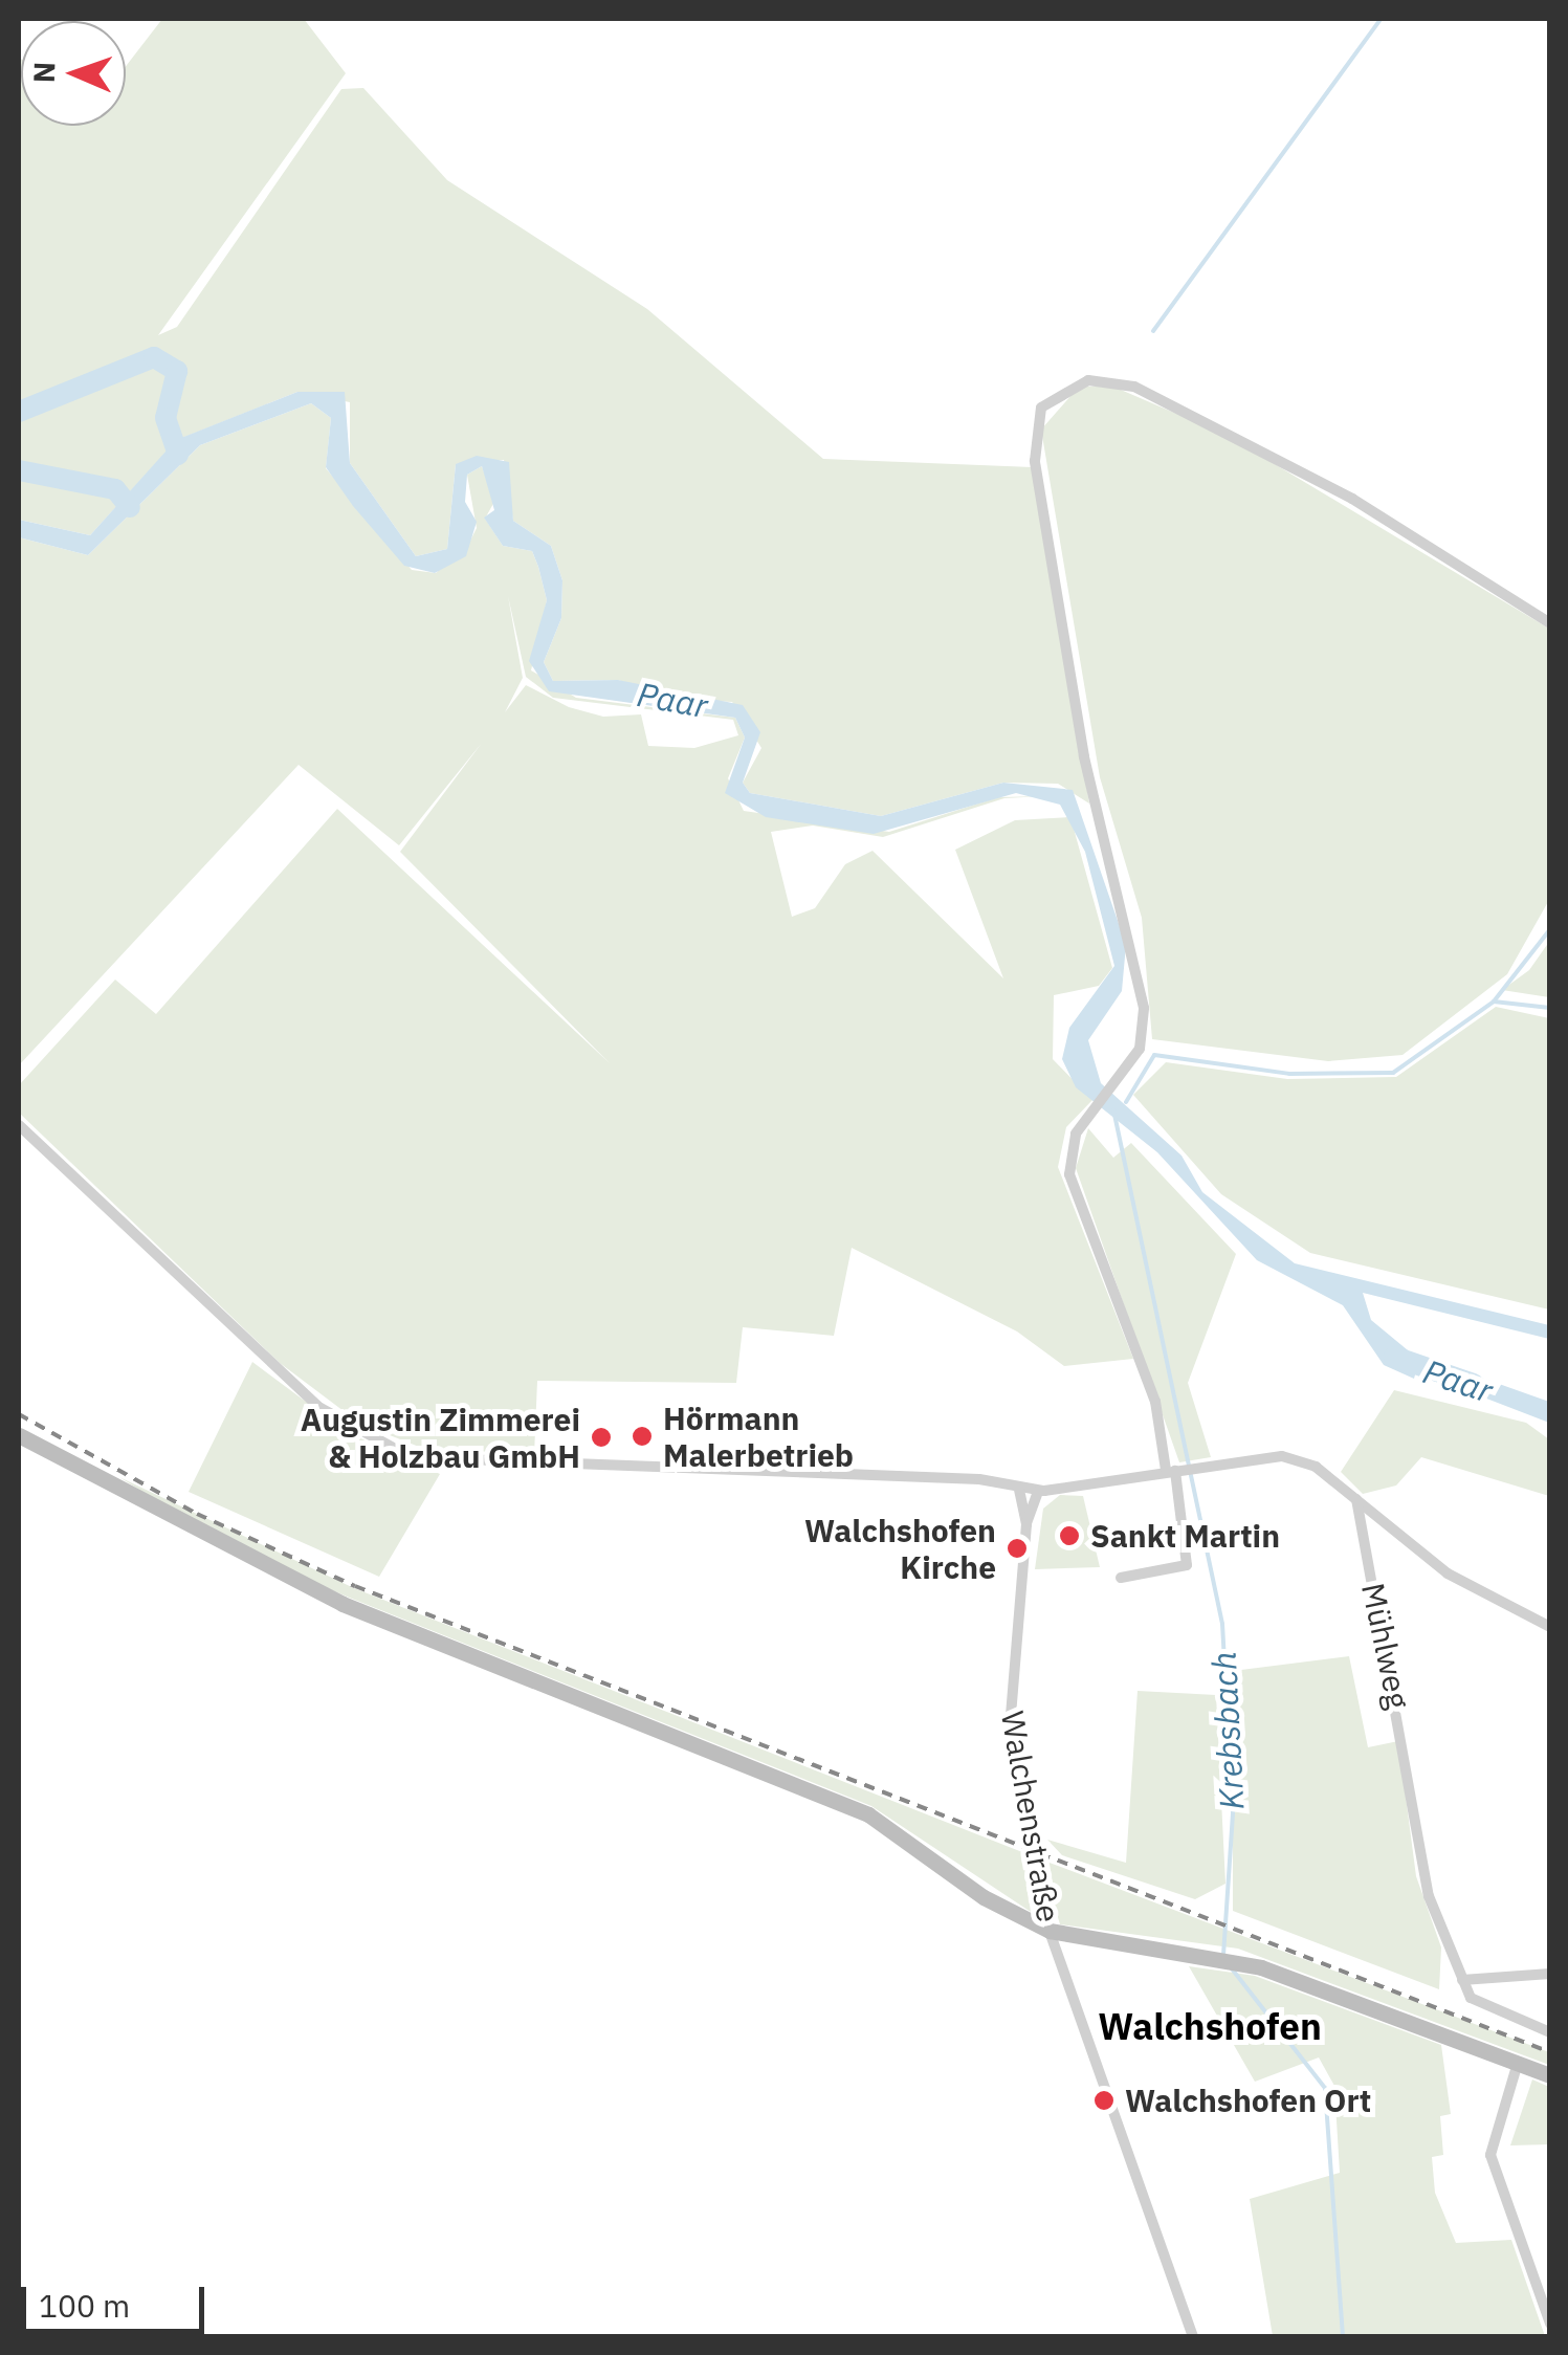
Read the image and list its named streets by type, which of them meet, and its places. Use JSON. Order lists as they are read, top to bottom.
{
  "streets": {
    "street": ["Mühlweg", "Walchenstraße"]
  },
  "districts": ["Walchshofen"],
  "water": ["Paar", "Krebsbach"],
  "places": [
    "Hörmann Malerbetrieb",
    "Augustin Zimmerei & Holzbau GmbH",
    "Sankt Martin",
    "Walchshofen Kirche",
    "Walchshofen Ort"
  ],
  "scale_bar": "100 m",
  "north": "left"
}
